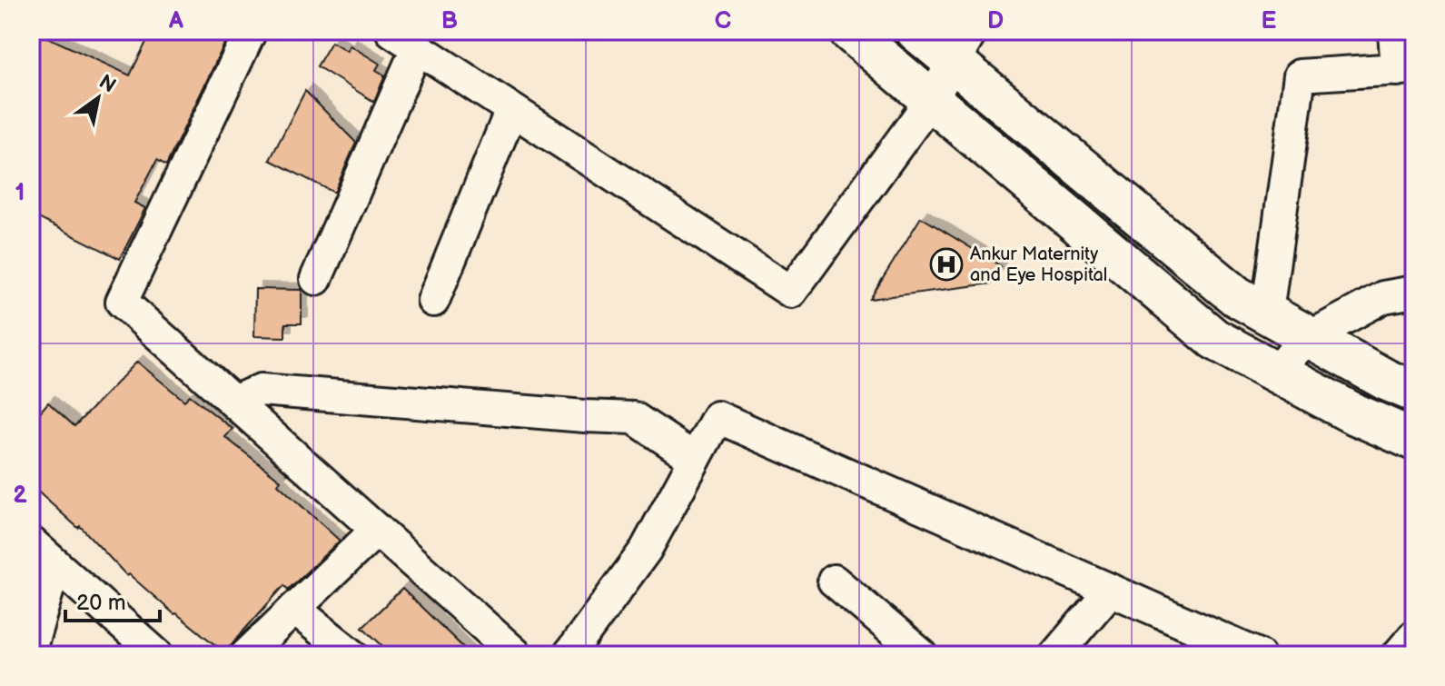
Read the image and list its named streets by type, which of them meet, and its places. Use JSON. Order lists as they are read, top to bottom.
{
  "places": {
    "hospital": ["Ankur Maternity and Eye Hospital"]
  },
  "scale_bar": "20 m",
  "north": "top right",
  "grid": {
    "columns": [
      "A",
      "B",
      "C",
      "D",
      "E"
    ],
    "rows": ["1", "2"]
  }
}
